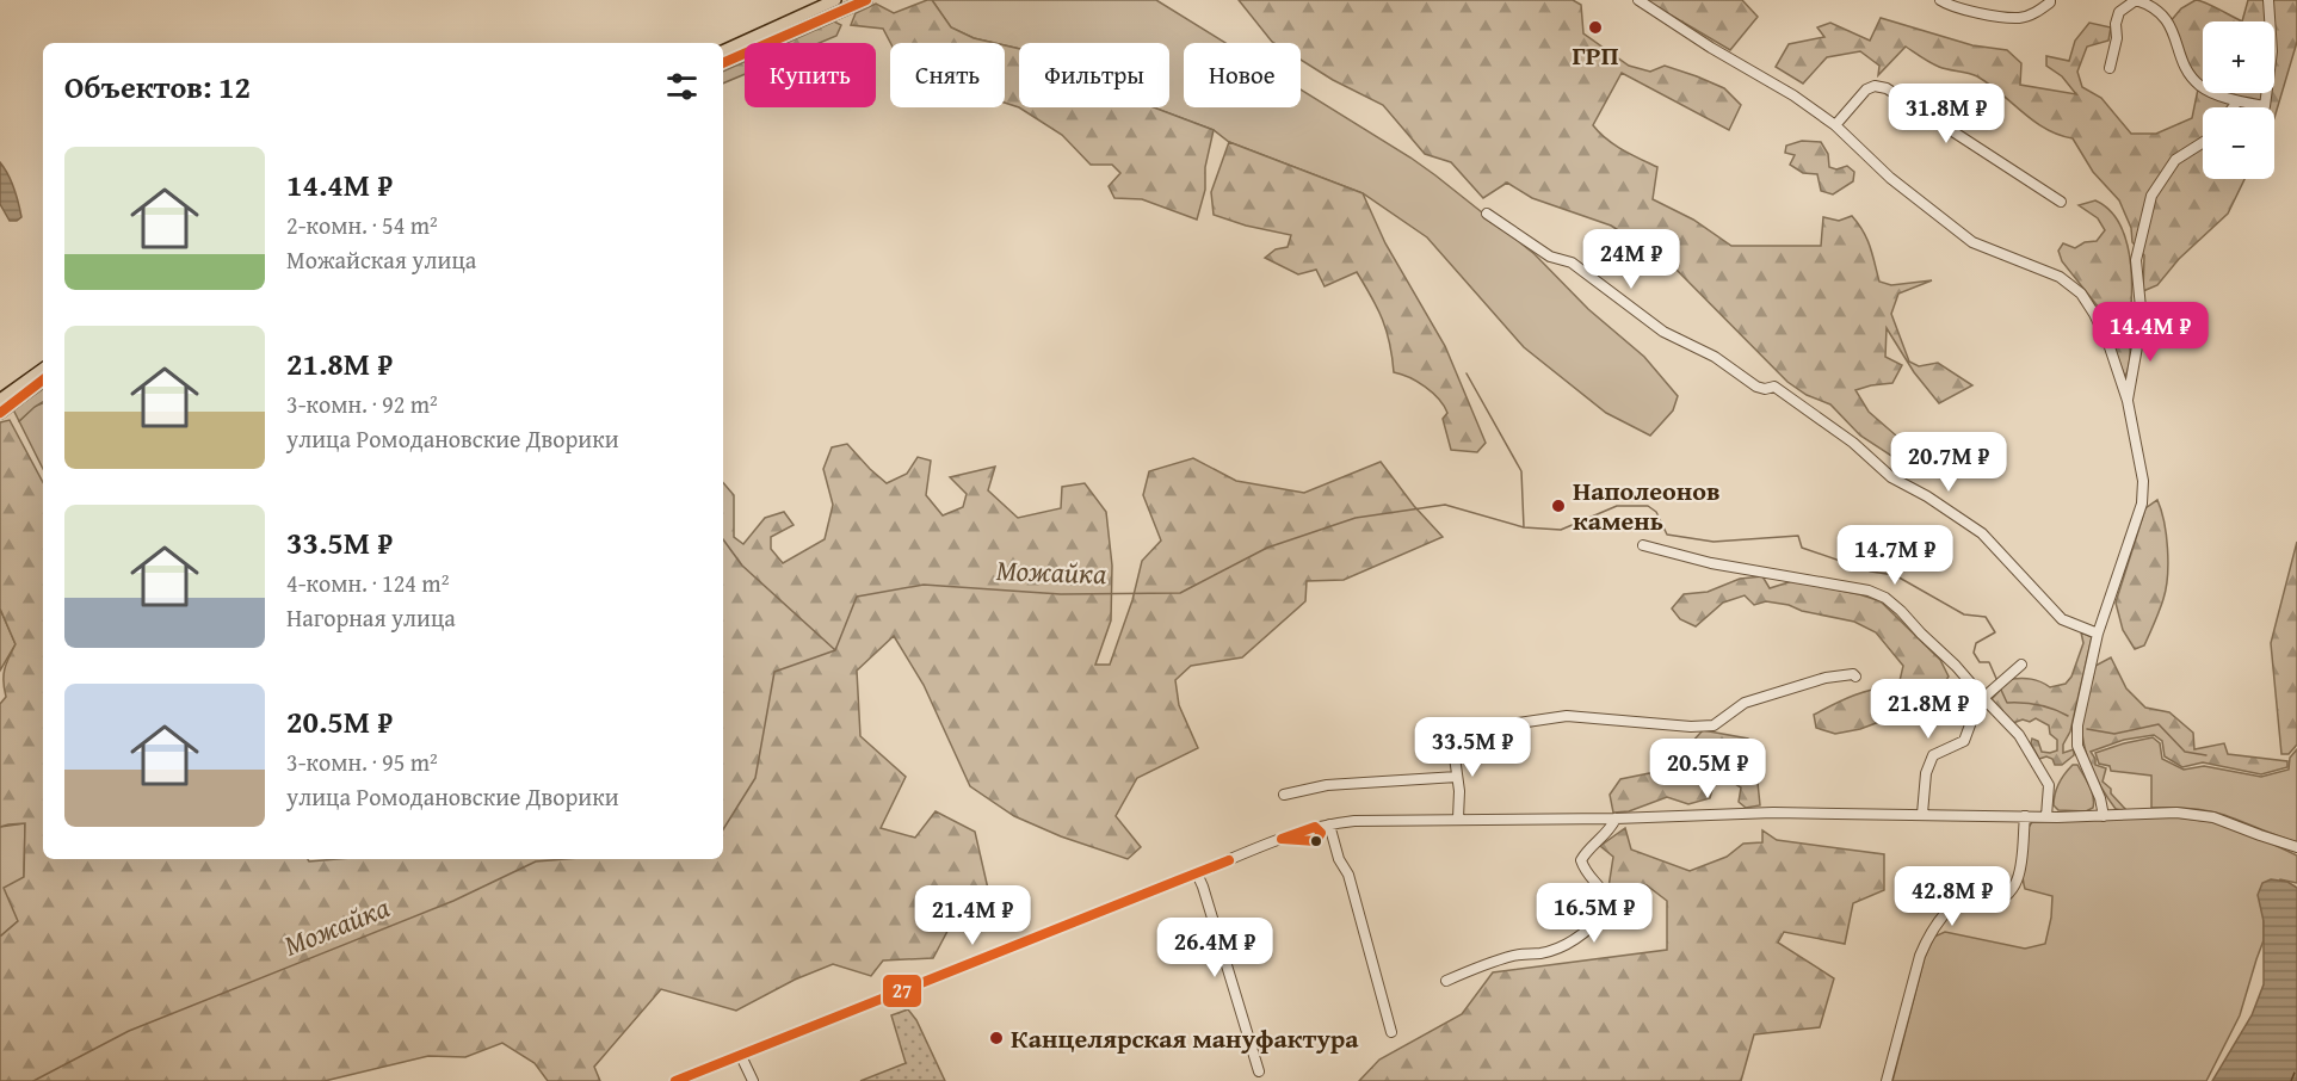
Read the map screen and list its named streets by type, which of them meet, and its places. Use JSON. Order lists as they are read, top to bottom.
{
  "water": ["Можайка"],
  "places": ["ГРП", "Наполеонов камень", "Канцелярская мануфактура"],
  "lines": ["transit line 27"],
  "page": {
    "map_buttons": ["+", "−"],
    "chip": [
      "Купить",
      "Снять",
      "Фильтры",
      "Новое"
    ],
    "heading": "Объектов: 12",
    "price": [
      "31.8M ₽",
      "24M ₽",
      "14.4M ₽",
      "20.7M ₽",
      "14.7M ₽",
      "21.8M ₽",
      "33.5M ₽",
      "20.5M ₽",
      "42.8M ₽",
      "16.5M ₽",
      "21.4M ₽",
      "26.4M ₽"
    ],
    "list": [
      {
        "name": "14.4M ₽",
        "note": "2-комн. · 54 m² · Можайская улица"
      },
      {
        "name": "21.8M ₽",
        "note": "3-комн. · 92 m² · улица Ромодановские Дворики"
      },
      {
        "name": "33.5M ₽",
        "note": "4-комн. · 124 m² · Нагорная улица"
      },
      {
        "name": "20.5M ₽",
        "note": "3-комн. · 95 m² · улица Ромодановские Дворики"
      }
    ]
  }
}
